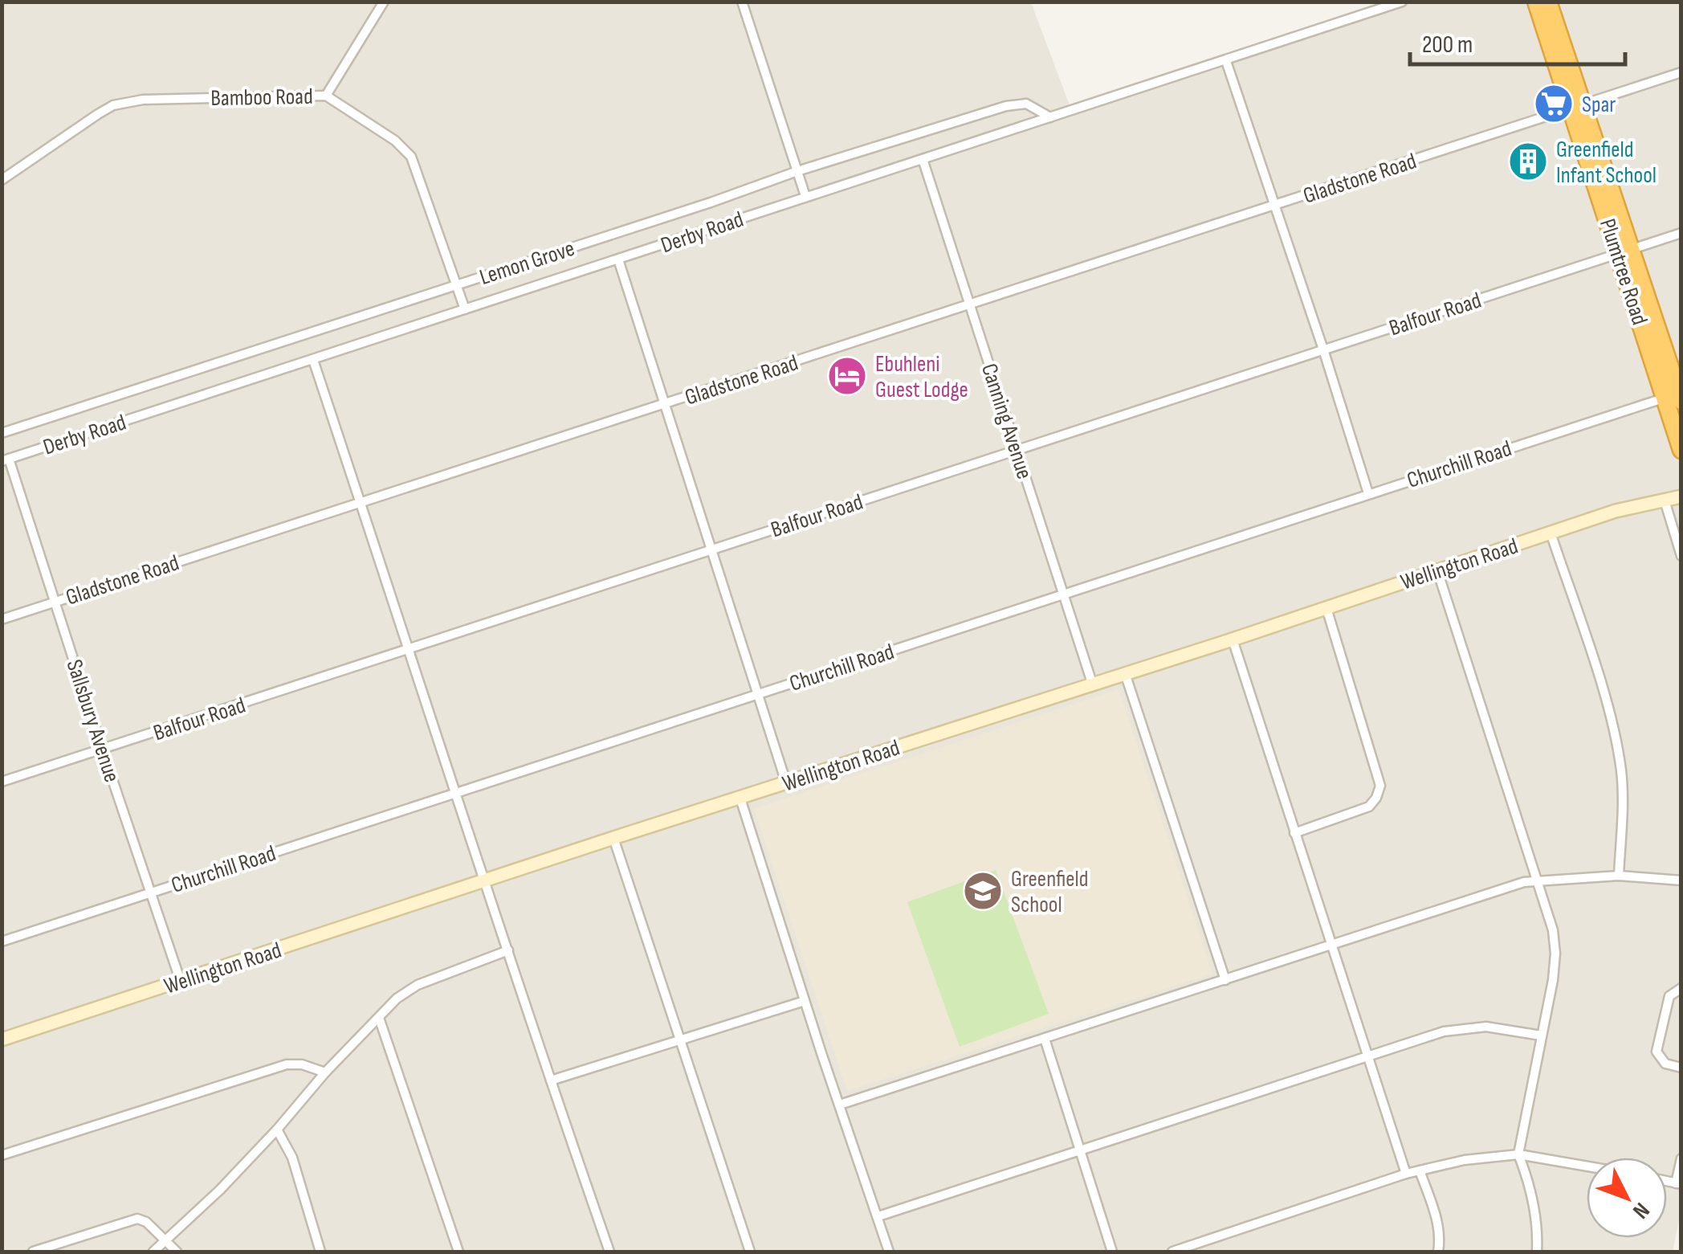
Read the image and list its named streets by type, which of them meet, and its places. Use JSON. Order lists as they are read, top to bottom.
{
  "streets": {
    "highway": ["Plumtree Road"],
    "main road": ["Wellington Road"],
    "street": [
      "Bamboo Road",
      "Gladstone Road",
      "Derby Road",
      "Lemon Grove",
      "Balfour Road",
      "Canning Avenue",
      "Churchill Road",
      "Sallsbury Avenue"
    ]
  },
  "crossings": [
    ["Bamboo Road", "Derby Road"],
    ["Bamboo Road", "Lemon Grove"],
    ["Gladstone Road", "Plumtree Road"],
    ["Gladstone Road", "Canning Avenue"],
    ["Gladstone Road", "Sallsbury Avenue"],
    ["Derby Road", "Lemon Grove"],
    ["Derby Road", "Canning Avenue"],
    ["Derby Road", "Sallsbury Avenue"],
    ["Plumtree Road", "Balfour Road"],
    ["Plumtree Road", "Churchill Road"],
    ["Balfour Road", "Canning Avenue"],
    ["Balfour Road", "Sallsbury Avenue"],
    ["Canning Avenue", "Churchill Road"],
    ["Canning Avenue", "Wellington Road"],
    ["Churchill Road", "Sallsbury Avenue"],
    ["Wellington Road", "Sallsbury Avenue"]
  ],
  "places": {
    "supermarket": ["Spar"],
    "building": ["Greenfield Infant School"],
    "hotel": ["Ebuhleni Guest Lodge"],
    "school or university": ["Greenfield School"]
  },
  "scale_bar": "200 m",
  "north": "bottom right"
}
